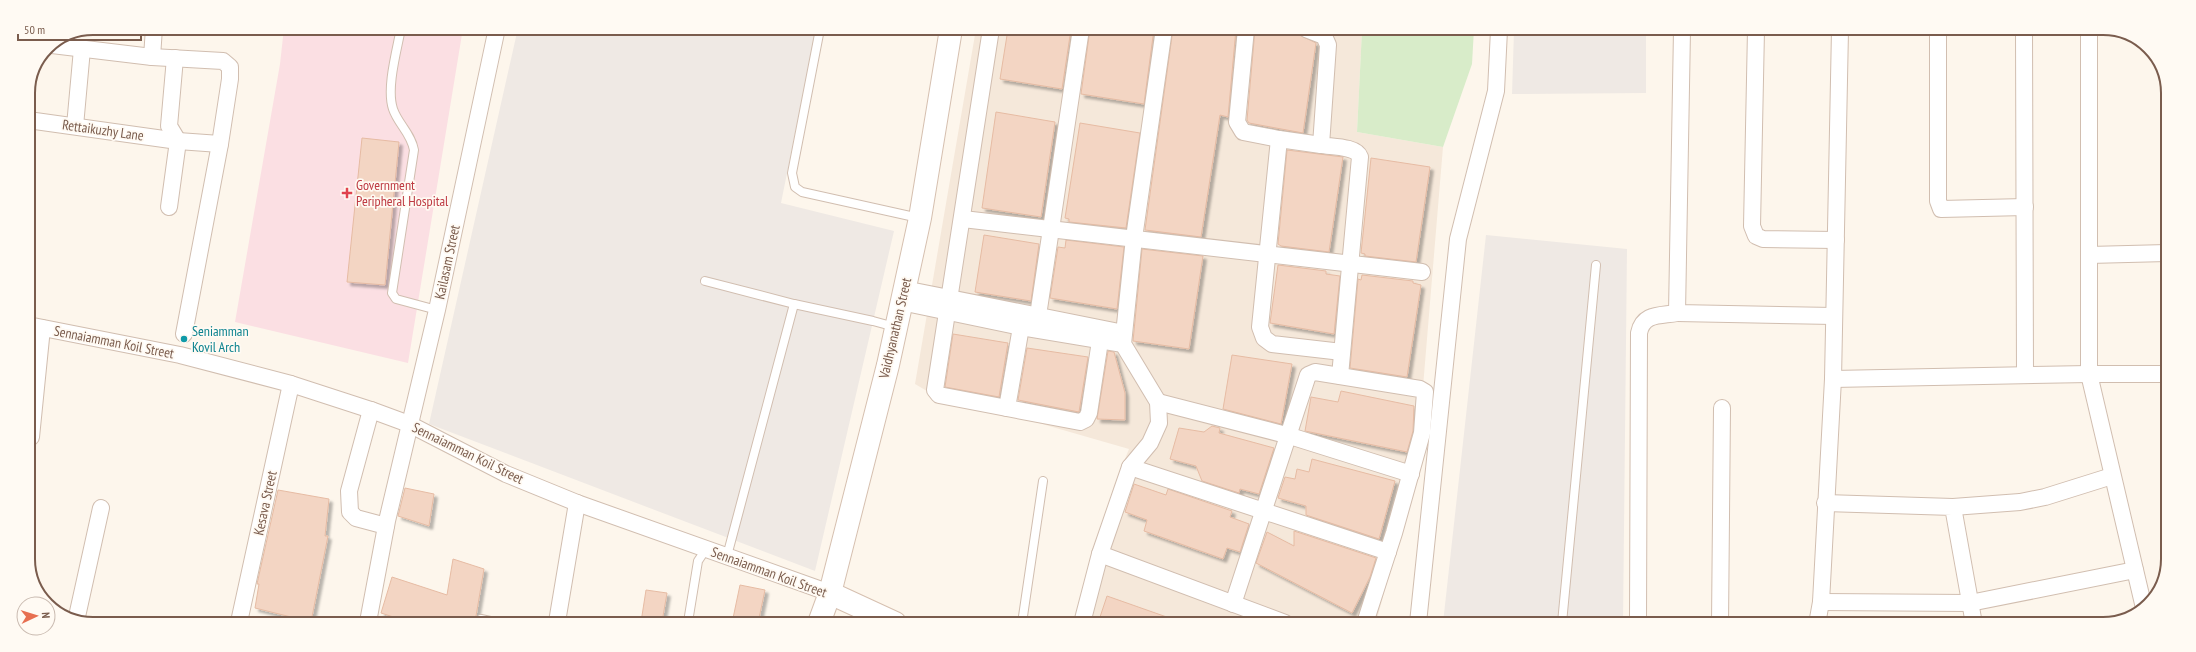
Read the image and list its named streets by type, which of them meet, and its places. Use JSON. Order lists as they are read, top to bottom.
{
  "streets": {
    "main road": ["Vaidhyanathan Street", "Sennaiamman Koil Street"],
    "street": ["Rettaikuzhy Lane", "Kailasam Street", "Kesava Street"]
  },
  "crossings": [
    ["Kailasam Street", "Sennaiamman Koil Street"],
    ["Vaidhyanathan Street", "Sennaiamman Koil Street"],
    ["Sennaiamman Koil Street", "Kesava Street"]
  ],
  "places": {
    "health": ["Government Peripheral Hospital"],
    "other": ["Seniamman Kovil Arch"]
  },
  "scale_bar": "50 m",
  "north": "right"
}
